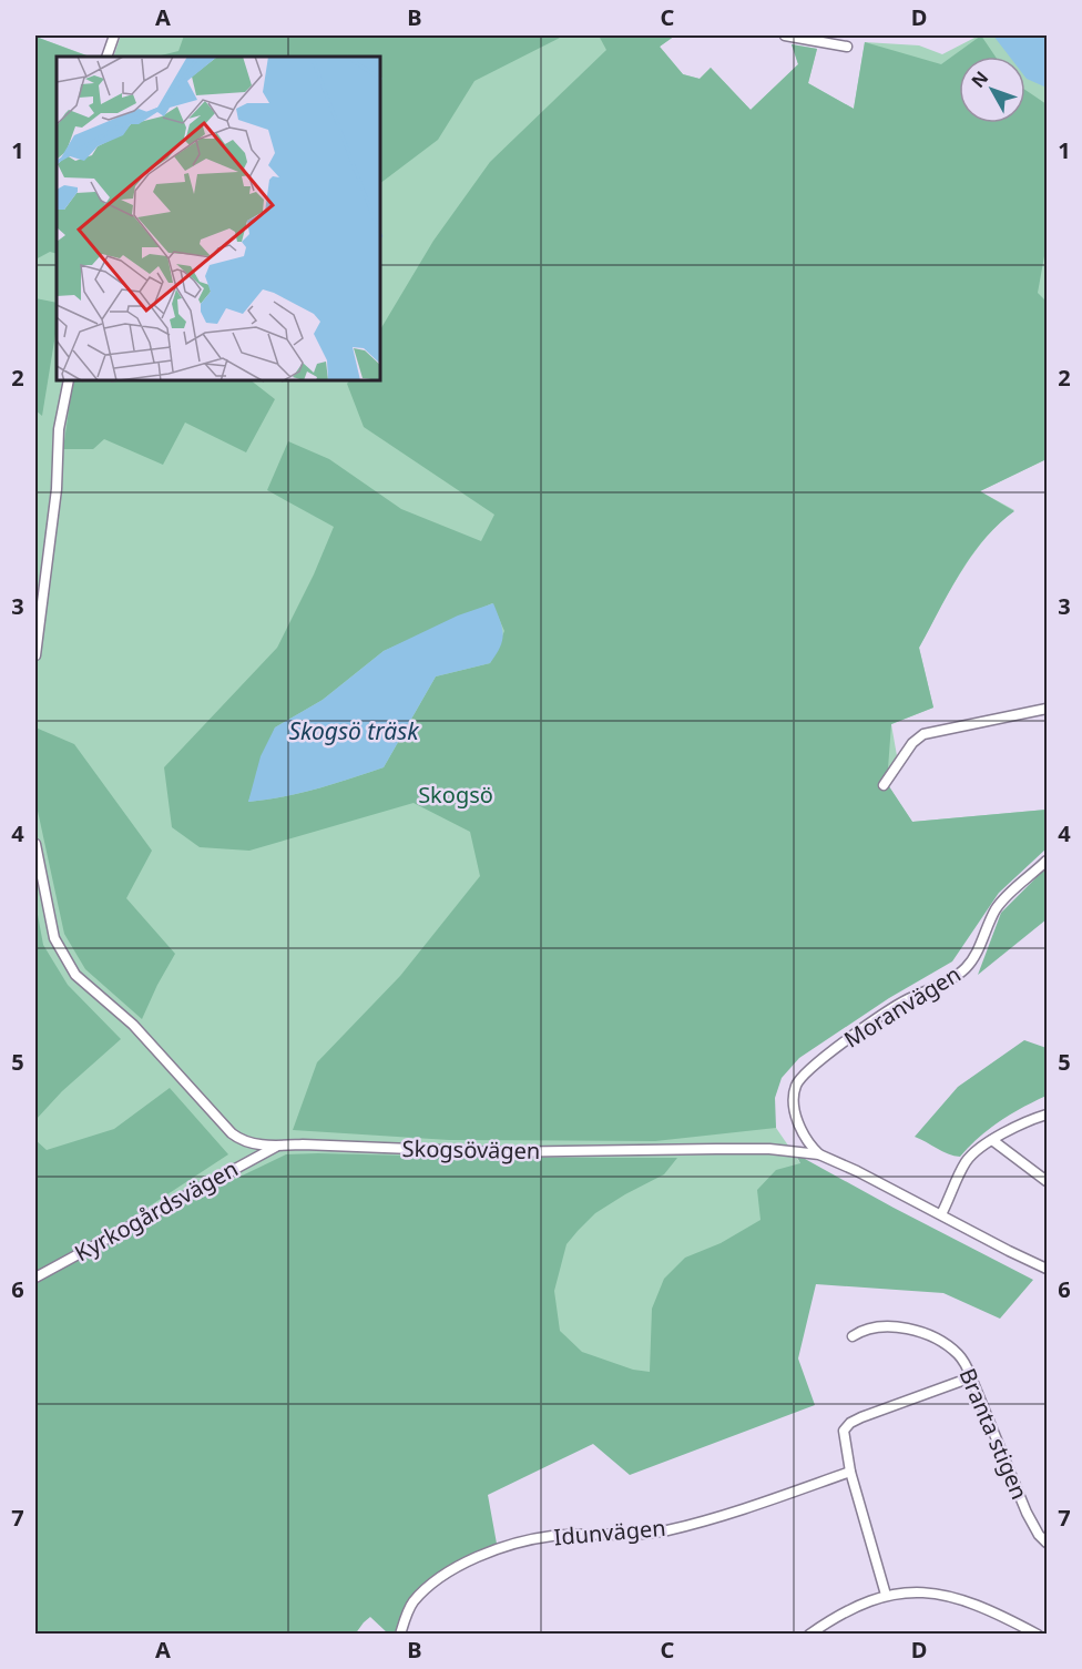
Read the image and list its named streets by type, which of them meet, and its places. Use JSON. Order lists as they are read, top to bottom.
{
  "streets": {
    "street": [
      "Moranvägen",
      "Skogsövägen",
      "Kyrkogårdsvägen",
      "Branta stigen",
      "Idunvägen"
    ]
  },
  "crossings": [
    ["Moranvägen", "Skogsövägen"],
    ["Skogsövägen", "Kyrkogårdsvägen"]
  ],
  "water": ["Skogsö träsk"],
  "parks": ["Skogsö"],
  "north": "top left",
  "grid": {
    "columns": [
      "A",
      "B",
      "C",
      "D"
    ],
    "rows": [
      "1",
      "2",
      "3",
      "4",
      "5",
      "6",
      "7"
    ]
  }
}
